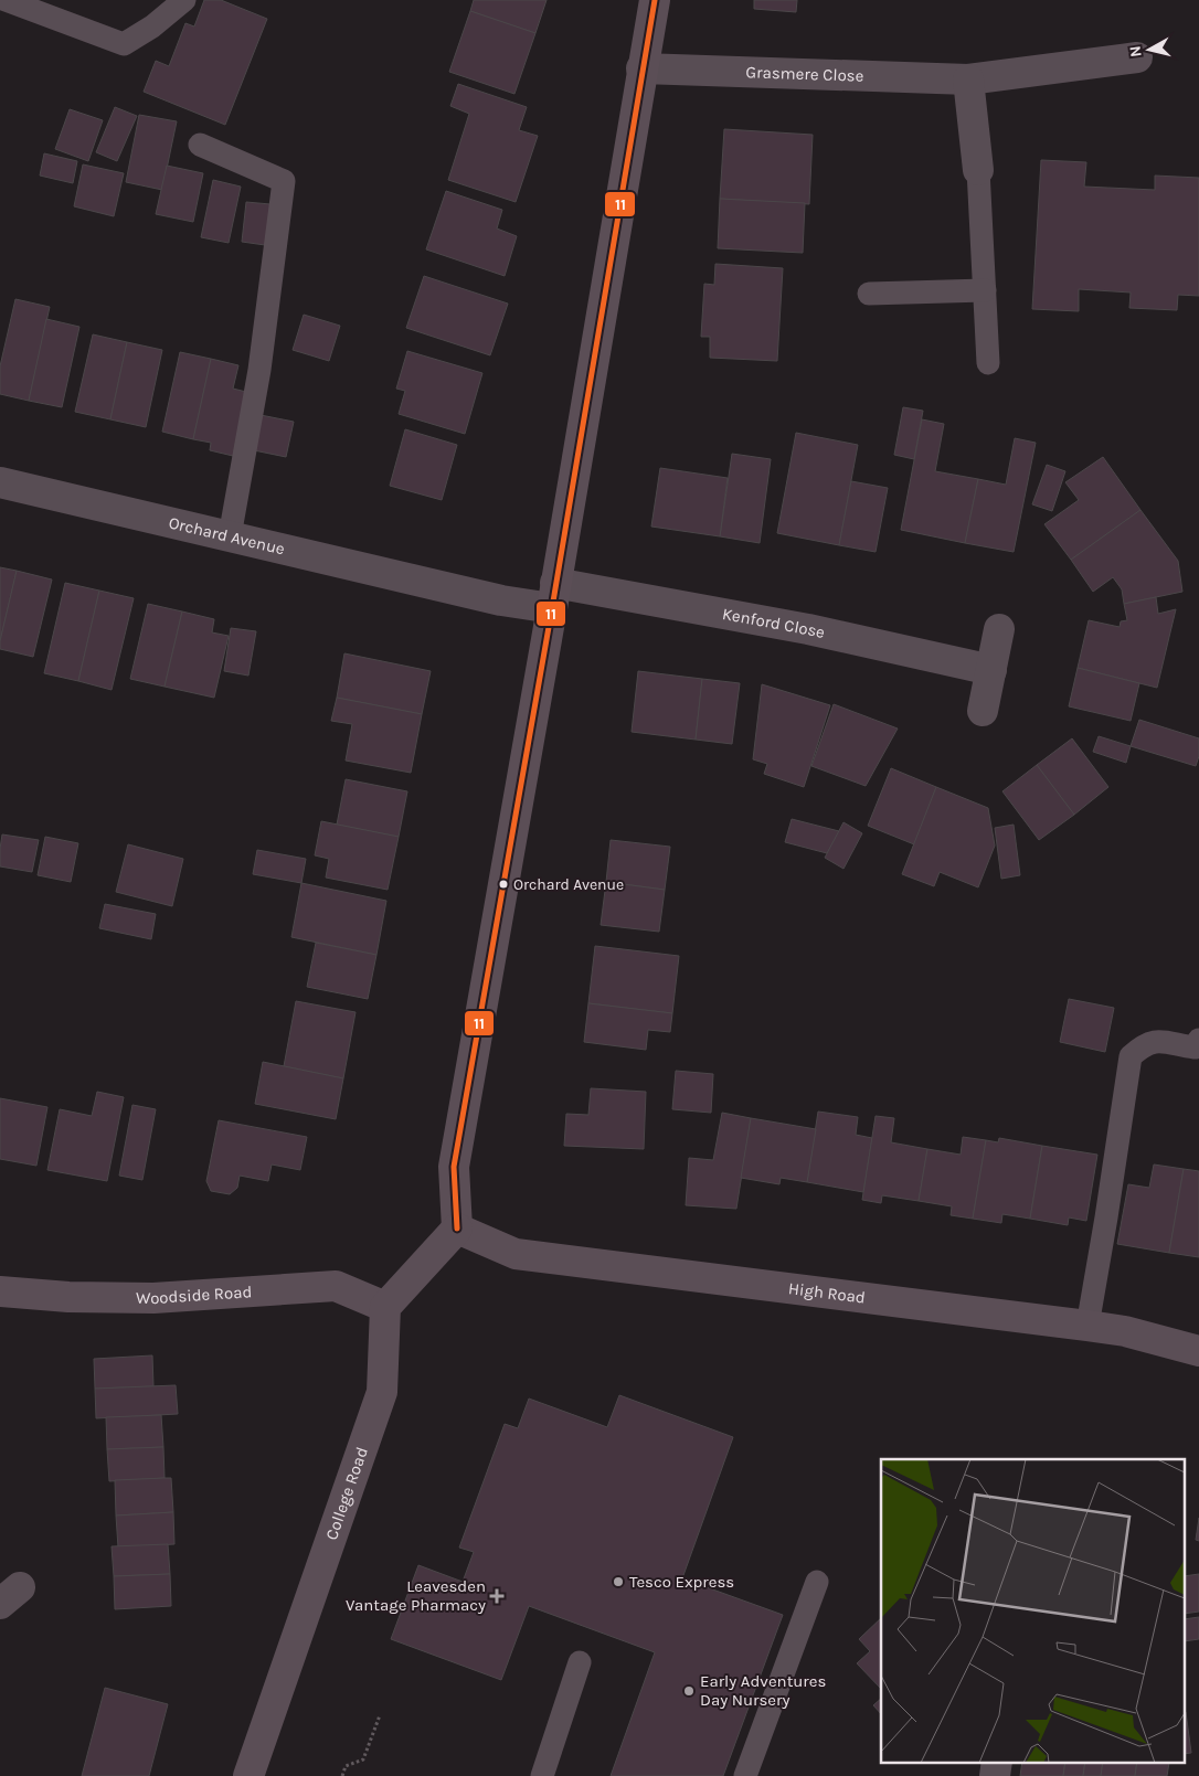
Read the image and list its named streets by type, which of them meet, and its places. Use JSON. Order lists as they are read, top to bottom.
{
  "streets": {
    "street": [
      "Grasmere Close",
      "Orchard Avenue",
      "Kenford Close",
      "High Road",
      "Woodside Road",
      "College Road"
    ]
  },
  "crossings": [
    ["Orchard Avenue", "Kenford Close"],
    ["Woodside Road", "College Road"]
  ],
  "places": {
    "other": ["Orchard Avenue", "Tesco Express", "Early Adventures Day Nursery"],
    "health": ["Leavesden Vantage Pharmacy"]
  },
  "lines": ["transit line 11"],
  "north": "left"
}
